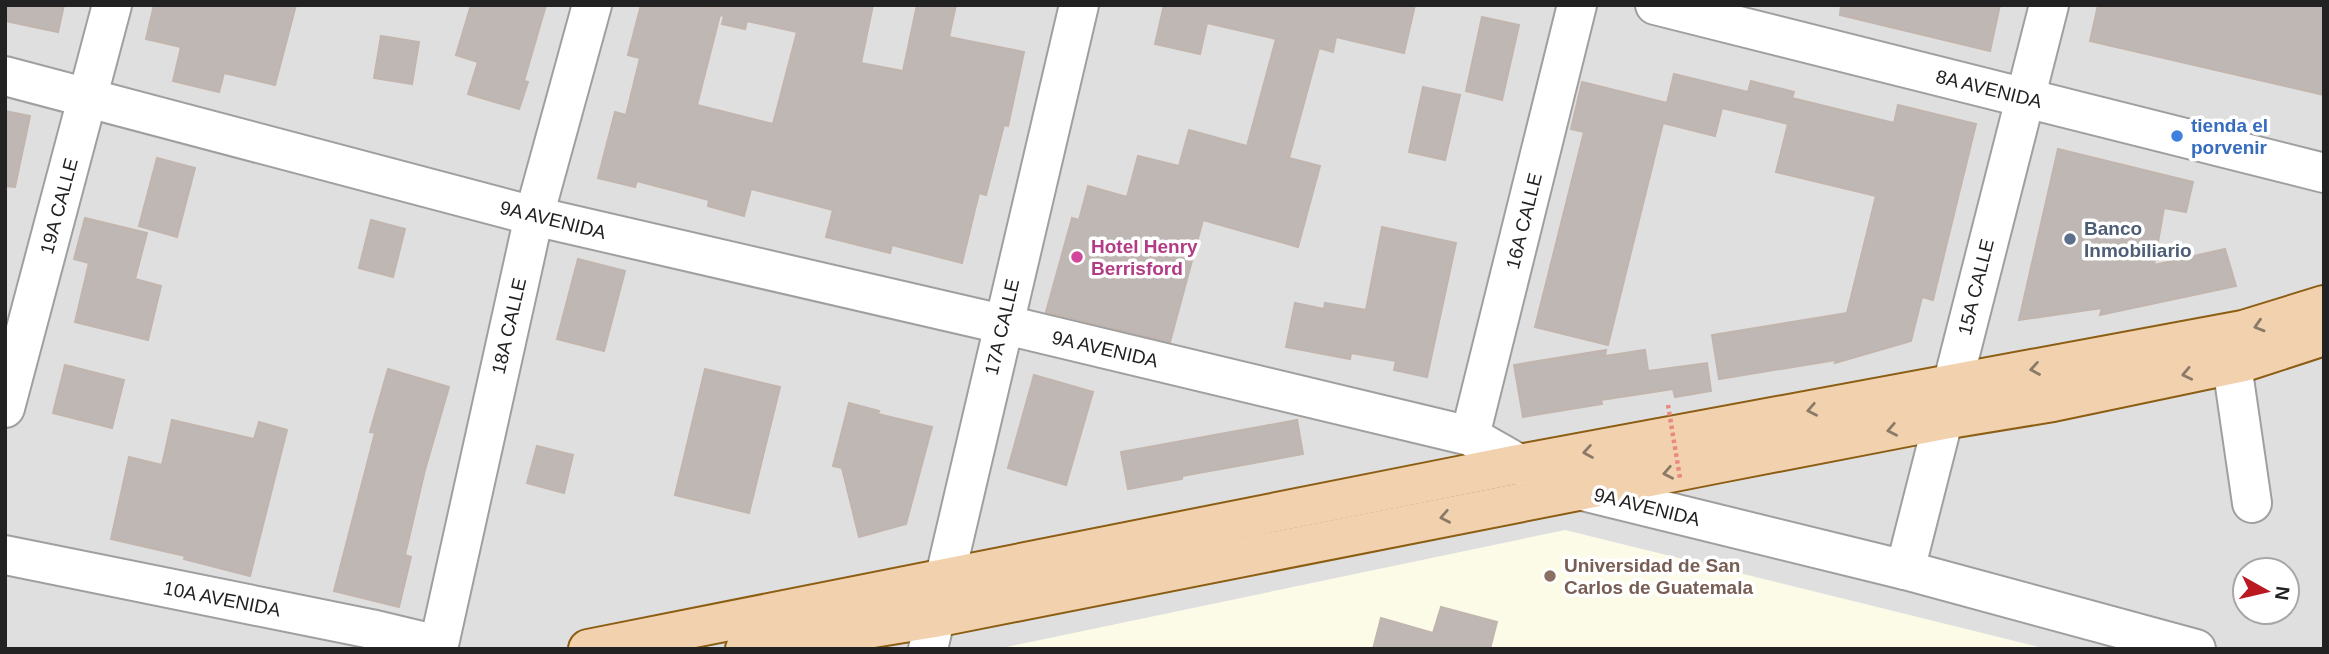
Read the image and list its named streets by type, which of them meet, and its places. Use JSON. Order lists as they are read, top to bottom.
{
  "streets": {
    "street": [
      "8A AVENIDA",
      "19A CALLE",
      "9A AVENIDA",
      "16A CALLE",
      "15A CALLE",
      "18A CALLE",
      "17A CALLE",
      "10A AVENIDA"
    ]
  },
  "crossings": [
    ["8A AVENIDA", "15A CALLE"],
    ["19A CALLE", "9A AVENIDA"],
    ["9A AVENIDA", "16A CALLE"],
    ["9A AVENIDA", "15A CALLE"],
    ["9A AVENIDA", "18A CALLE"],
    ["9A AVENIDA", "17A CALLE"],
    ["18A CALLE", "10A AVENIDA"]
  ],
  "places": [
    "tienda el porvenir",
    "Banco Inmobiliario",
    "Hotel Henry Berrisford",
    "Universidad de San Carlos de Guatemala"
  ],
  "north": "right"
}
